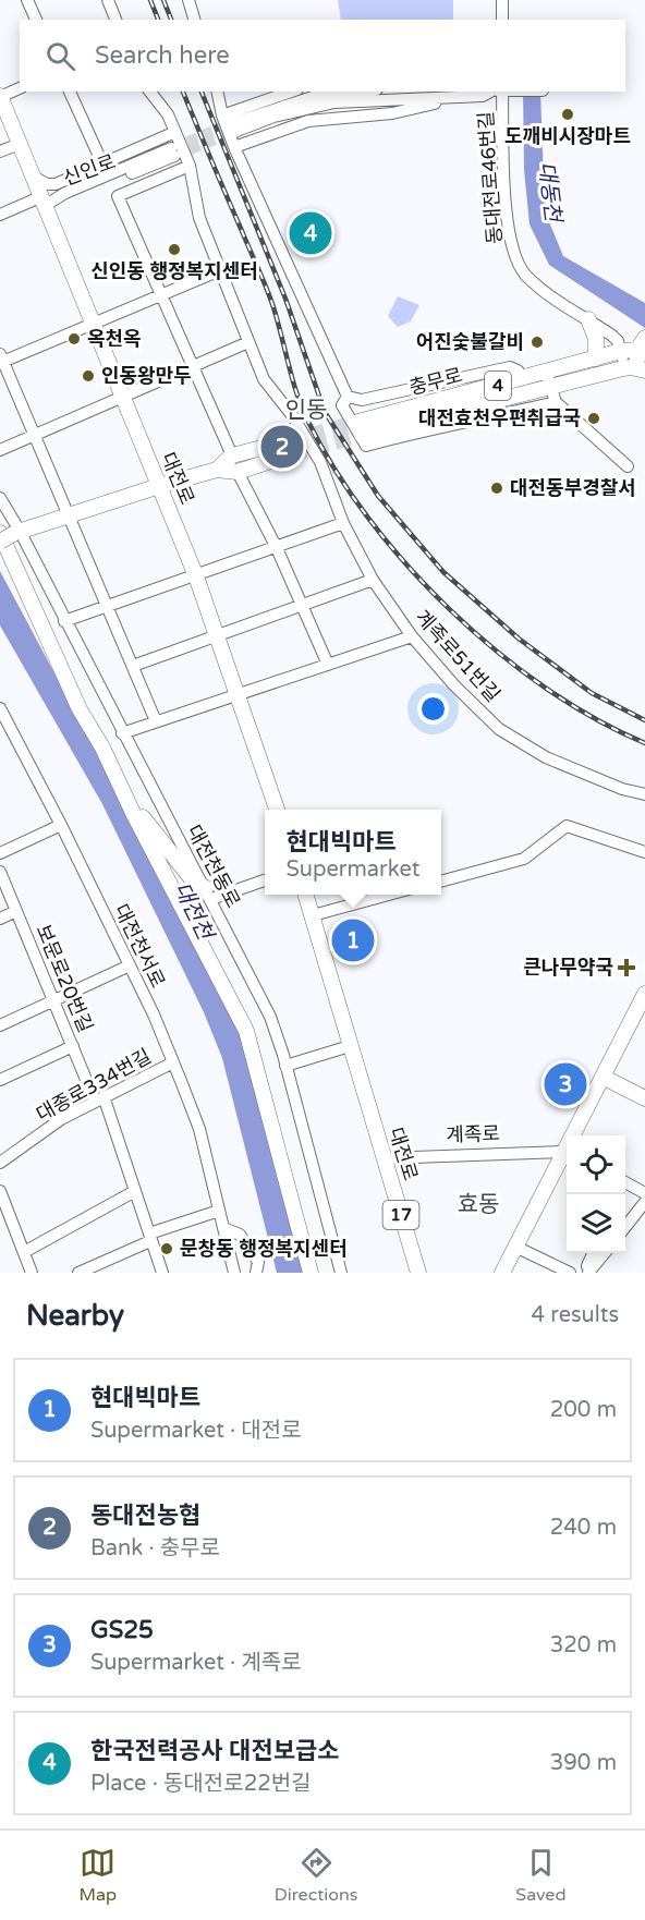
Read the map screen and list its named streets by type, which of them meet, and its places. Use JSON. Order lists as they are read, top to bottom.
{
  "streets": {
    "main road": [
      "충무로",
      "4",
      "대전로",
      "17"
    ],
    "street": [
      "신인로",
      "동대전로46번길",
      "계족로51번길",
      "대전천동로",
      "대전천서로",
      "보문로20번길",
      "대종로334번길",
      "계족로"
    ]
  },
  "crossings": [
    ["신인로", "대전로"],
    ["동대전로46번길", "충무로"],
    ["대전로", "계족로"],
    ["대전천서로", "대종로334번길"],
    ["보문로20번길", "대종로334번길"]
  ],
  "districts": ["인동", "효동"],
  "water": ["대동천", "대전천"],
  "places": {
    "other": [
      "도깨비시장마트",
      "신인동 행정복지센터",
      "옥천옥",
      "어진숯불갈비",
      "인동왕만두",
      "대전효천우편취급국",
      "대전동부경찰서",
      "문창동 행정복지센터"
    ],
    "health": ["큰나무약국"]
  },
  "page": {
    "search": "Search here",
    "pins": [
      "4",
      "2",
      "1",
      "3"
    ],
    "popup": ["현대빅마트", "Supermarket"],
    "heading": ["Nearby", "4 results"],
    "list": [
      {
        "mark": "1",
        "name": "현대빅마트",
        "note": "Supermarket · 대전로",
        "value": "200 m"
      },
      {
        "mark": "2",
        "name": "동대전농협",
        "note": "Bank · 충무로",
        "value": "240 m"
      },
      {
        "mark": "3",
        "name": "GS25",
        "note": "Supermarket · 계족로",
        "value": "320 m"
      },
      {
        "mark": "4",
        "name": "한국전력공사 대전보급소",
        "note": "Place · 동대전로22번길",
        "value": "390 m"
      }
    ],
    "nav": ["Map", "Directions", "Saved"]
  }
}
